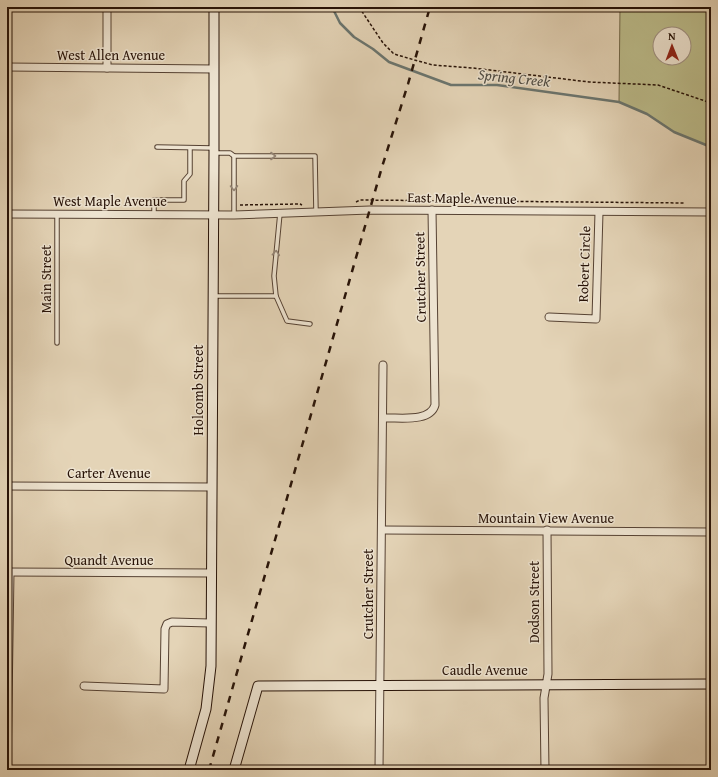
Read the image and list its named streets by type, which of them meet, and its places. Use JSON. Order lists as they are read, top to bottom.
{
  "streets": {
    "street": [
      "West Allen Avenue",
      "East Maple Avenue",
      "West Maple Avenue",
      "Robert Circle",
      "Crutcher Street",
      "Holcomb Street",
      "Carter Avenue",
      "Mountain View Avenue",
      "Quandt Avenue",
      "Dodson Street",
      "Caudle Avenue"
    ],
    "lane": ["Main Street"]
  },
  "crossings": [
    ["West Allen Avenue", "Holcomb Street"],
    ["East Maple Avenue", "West Maple Avenue"],
    ["East Maple Avenue", "Robert Circle"],
    ["East Maple Avenue", "Crutcher Street"],
    ["East Maple Avenue", "Holcomb Street"],
    ["West Maple Avenue", "Main Street"],
    ["West Maple Avenue", "Holcomb Street"],
    ["Crutcher Street", "Mountain View Avenue"],
    ["Crutcher Street", "Caudle Avenue"],
    ["Holcomb Street", "Carter Avenue"],
    ["Holcomb Street", "Quandt Avenue"],
    ["Mountain View Avenue", "Dodson Street"],
    ["Dodson Street", "Caudle Avenue"]
  ],
  "water": ["Spring Creek"],
  "north": "top"
}
